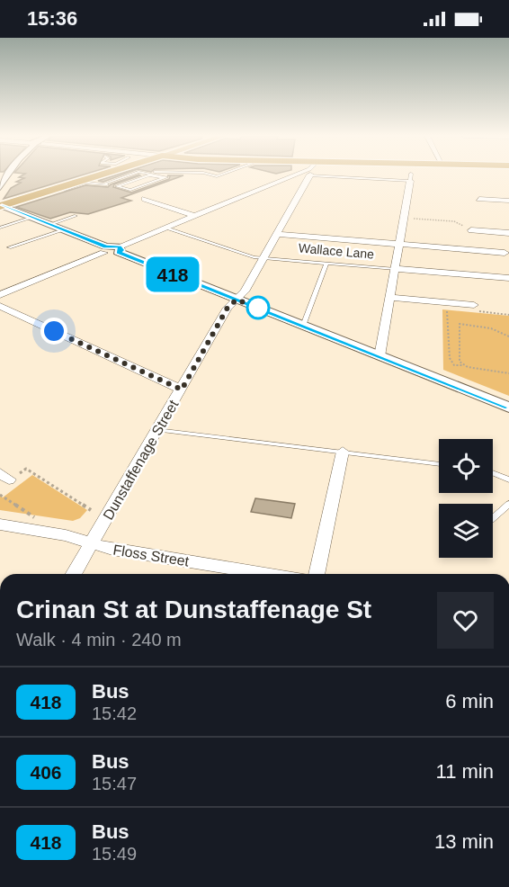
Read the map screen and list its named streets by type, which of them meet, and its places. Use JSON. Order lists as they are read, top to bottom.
{
  "streets": {
    "street": ["Wallace Lane", "Dunstaffenage Street", "Floss Street"]
  },
  "crossings": [
    ["Wallace Lane", "Dunstaffenage Street"],
    ["Dunstaffenage Street", "Floss Street"]
  ],
  "lines": ["bus line 418"],
  "page": {
    "status": "15:36",
    "on_map": "418",
    "heading": ["Crinan St at Dunstaffenage St", "Walk · 4 min · 240 m"],
    "list": [
      {
        "mark": "418",
        "name": "Bus",
        "note": "15:42",
        "value": "6 min"
      },
      {
        "mark": "406",
        "name": "Bus",
        "note": "15:47",
        "value": "11 min"
      },
      {
        "mark": "418",
        "name": "Bus",
        "note": "15:49",
        "value": "13 min"
      }
    ]
  }
}
